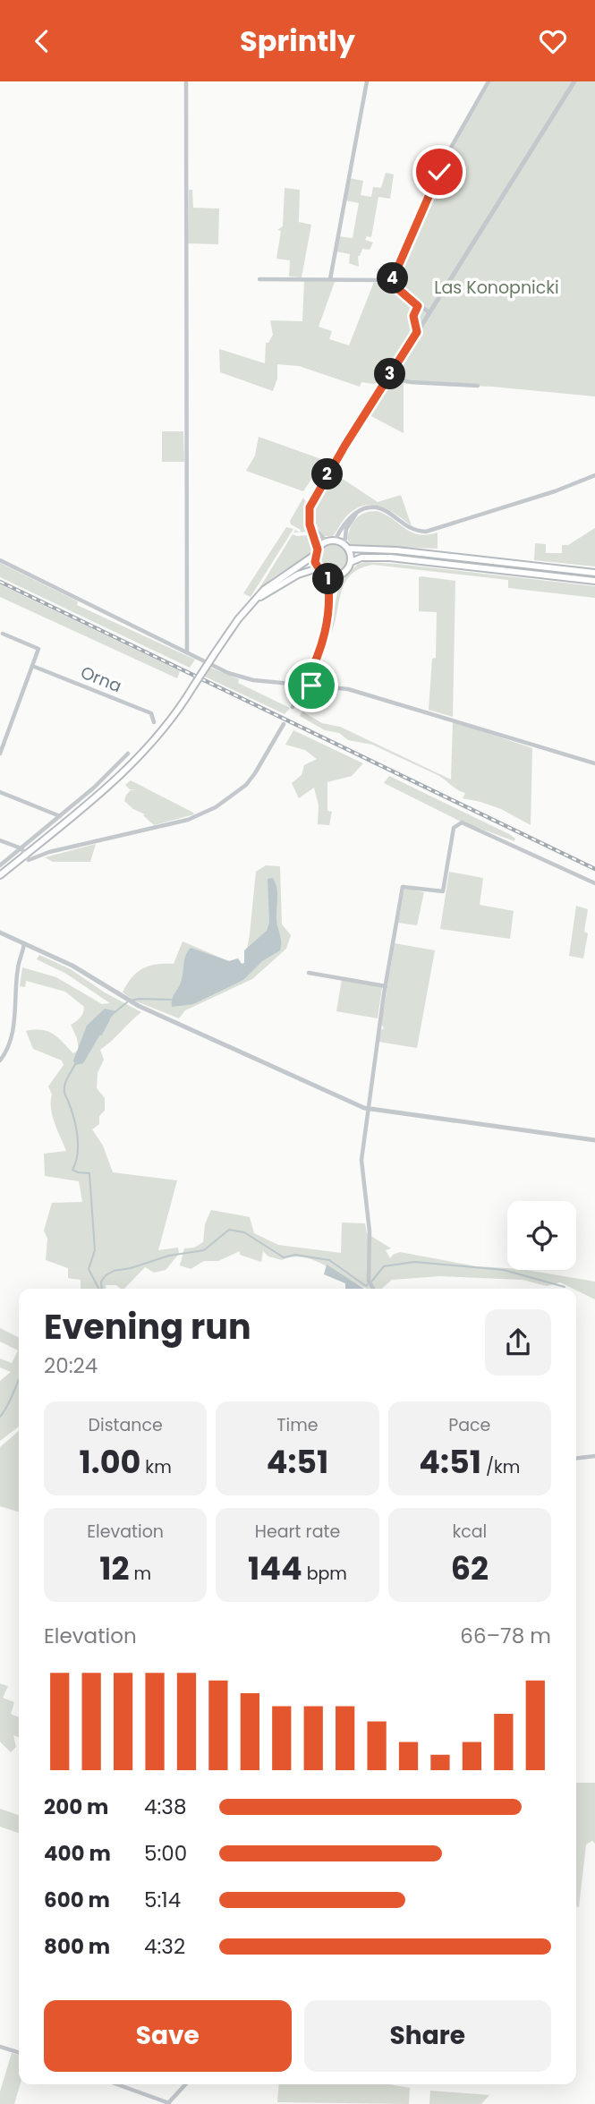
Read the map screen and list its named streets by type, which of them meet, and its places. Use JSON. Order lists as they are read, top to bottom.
{
  "streets": {
    "street": ["Orna"]
  },
  "parks": ["Las Konopnicki"],
  "page": {
    "header": "Sprintly",
    "pins": [
      "4",
      "3",
      "2",
      "1"
    ],
    "heading": ["Evening run", "20:24"],
    "stats": [
      ["Distance", "1.00 km"],
      ["Time", "4:51"],
      ["Pace", "4:51 /km"],
      ["Elevation", "12 m"],
      ["Heart rate", "144 bpm"],
      ["kcal", "62"]
    ],
    "chart": ["Elevation", "66–78 m"],
    "list": [
      {
        "name": "200 m",
        "note": "4:38"
      },
      {
        "name": "400 m",
        "note": "5:00"
      },
      {
        "name": "600 m",
        "note": "5:14"
      },
      {
        "name": "800 m",
        "note": "4:32"
      }
    ],
    "buttons": ["Save", "Share"]
  }
}
